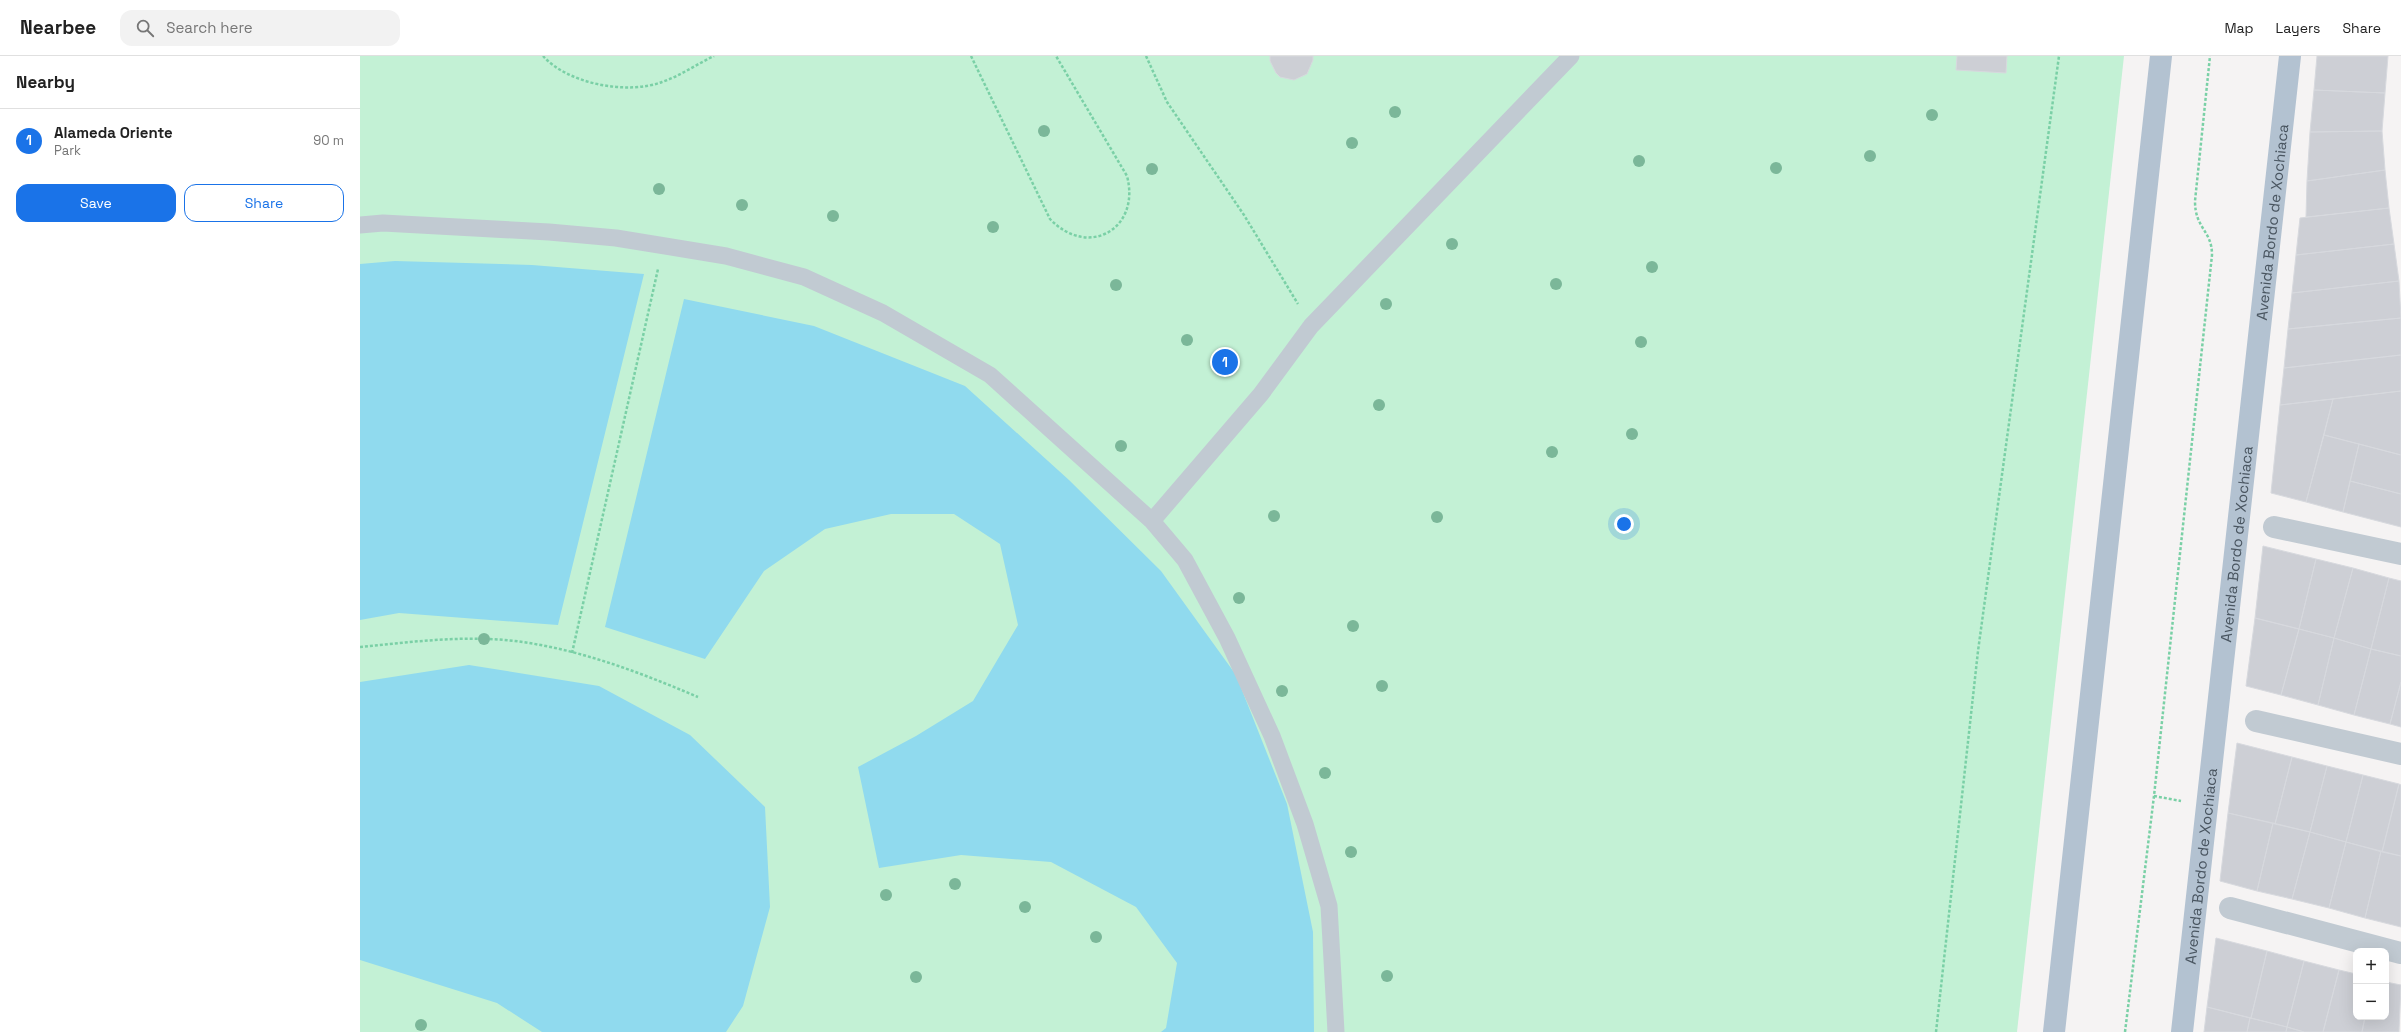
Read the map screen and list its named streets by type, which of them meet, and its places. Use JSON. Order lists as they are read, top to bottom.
{
  "streets": {
    "main road": ["Avenida Bordo de Xochiaca"]
  },
  "page": {
    "header": "Nearbee",
    "search": "Search here",
    "nav": ["Map", "Layers", "Share"],
    "heading": "Nearby",
    "list": [
      {
        "mark": "1",
        "name": "Alameda Oriente",
        "note": "Park",
        "value": "90 m"
      }
    ],
    "buttons": ["Save", "Share"],
    "pins": "1",
    "map_buttons": ["+", "−"]
  }
}
